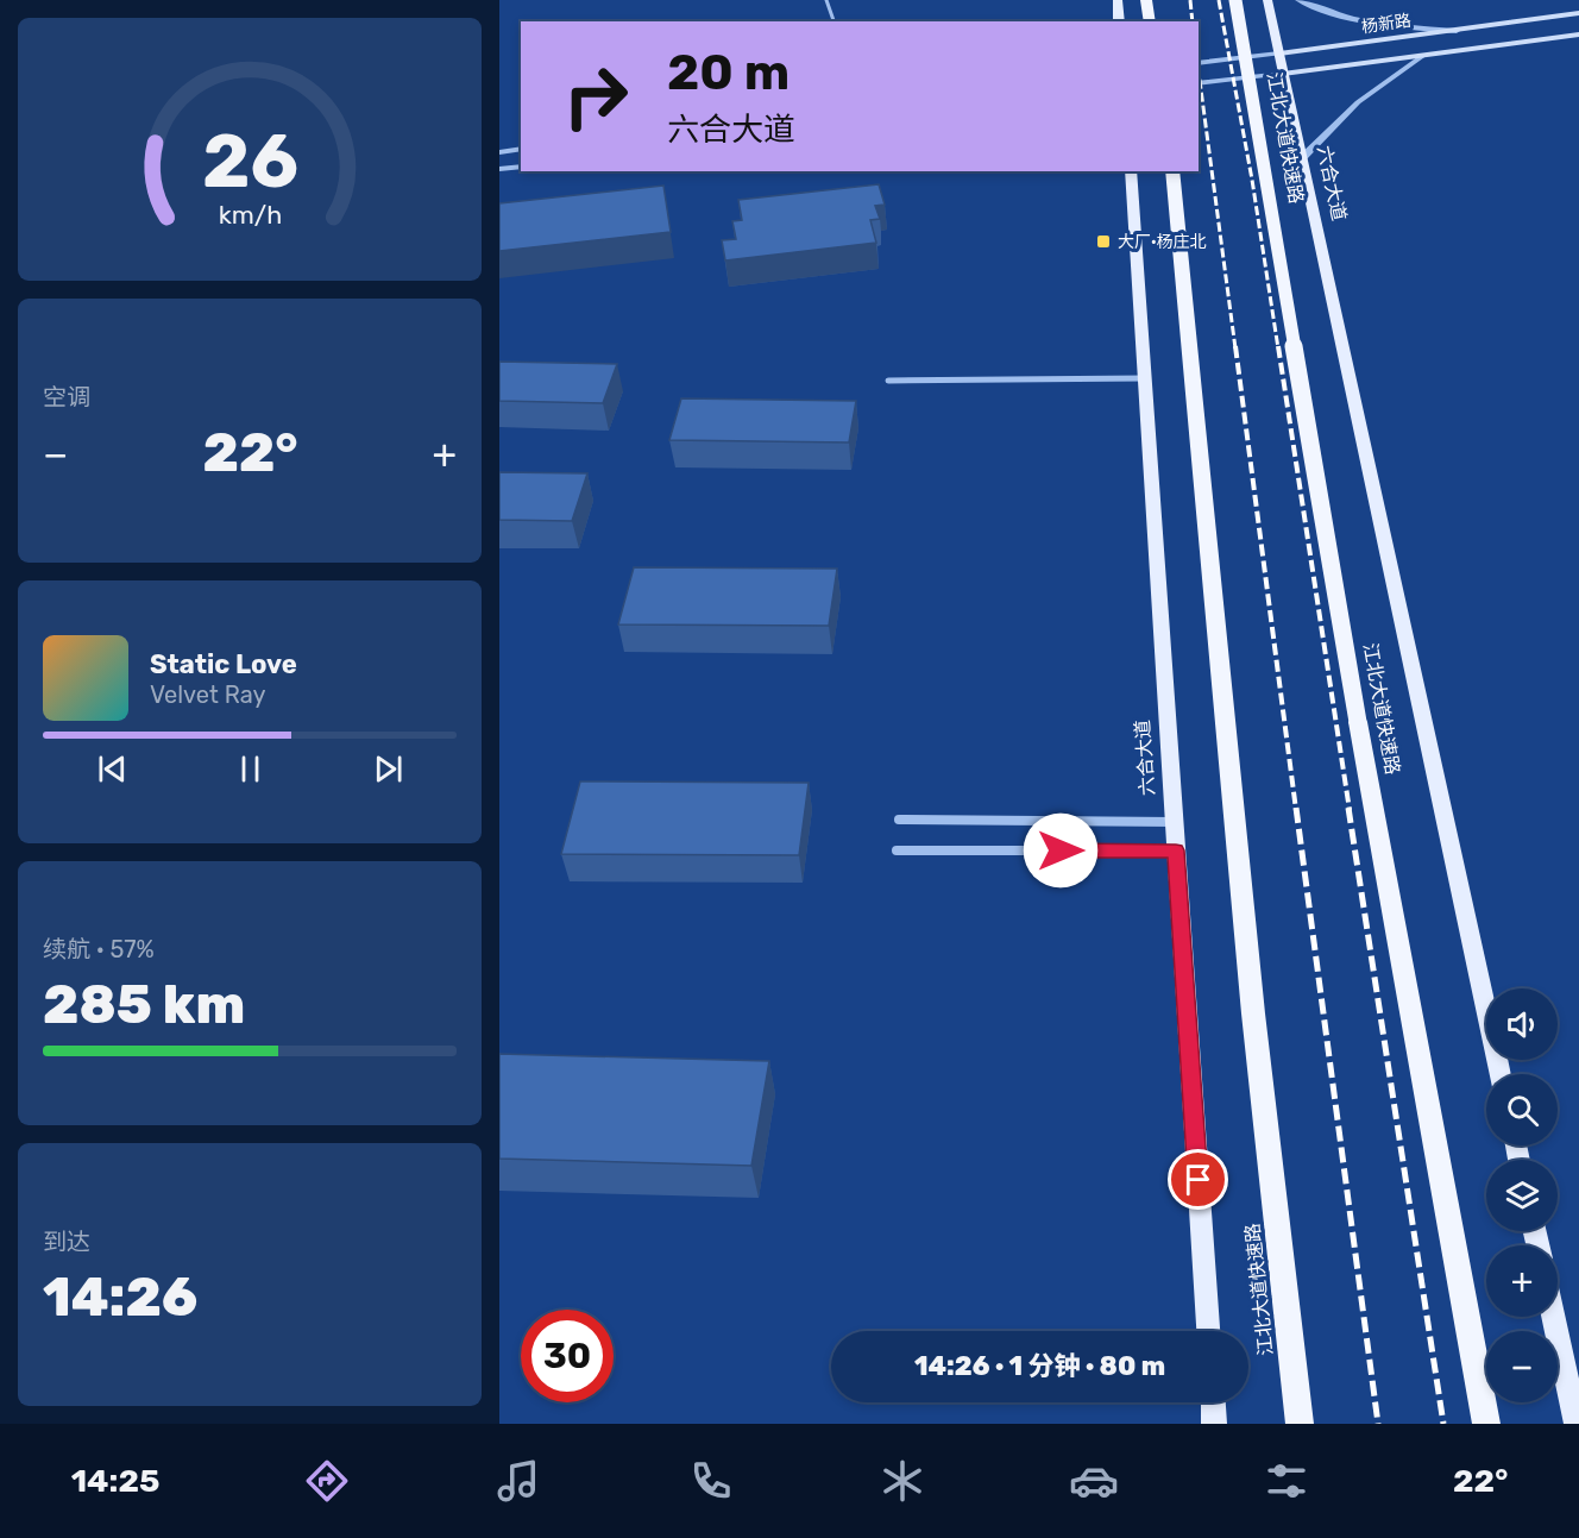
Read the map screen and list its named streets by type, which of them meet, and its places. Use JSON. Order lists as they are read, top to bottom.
{
  "streets": {
    "highway": ["江北大道快速路"],
    "main road": ["杨新路", "六合大道"]
  },
  "crossings": [
    ["杨新路", "六合大道"]
  ],
  "places": {
    "transit": ["大厂·杨庄北"]
  },
  "page": {
    "turn": ["20 m", "六合大道"],
    "tile": [
      "空调",
      ["续航 · 57%", "285 km"],
      ["到达", "14:26"]
    ],
    "heat": ["−", "22°", "+"],
    "song": ["Static Love", "Velvet Ray"],
    "map_buttons": ["+", "−"],
    "limit": "30",
    "trip": "14:26 · 1 分钟 · 80 m",
    "tabs": ["14:25", "22°"],
    "gauge": ["26", "km/h"]
  }
}
